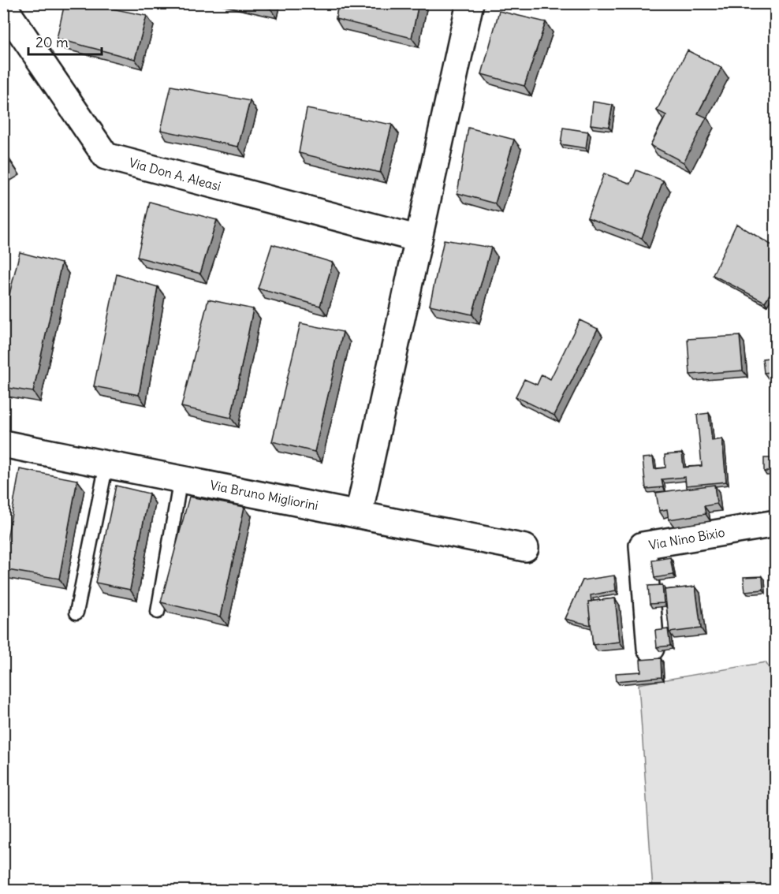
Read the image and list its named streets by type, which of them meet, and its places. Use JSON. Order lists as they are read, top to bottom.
{
  "streets": {
    "street": ["Via Don A. Aleasi", "Via Bruno Migliorini", "Via Nino Bixio"]
  },
  "scale_bar": "20 m"
}
